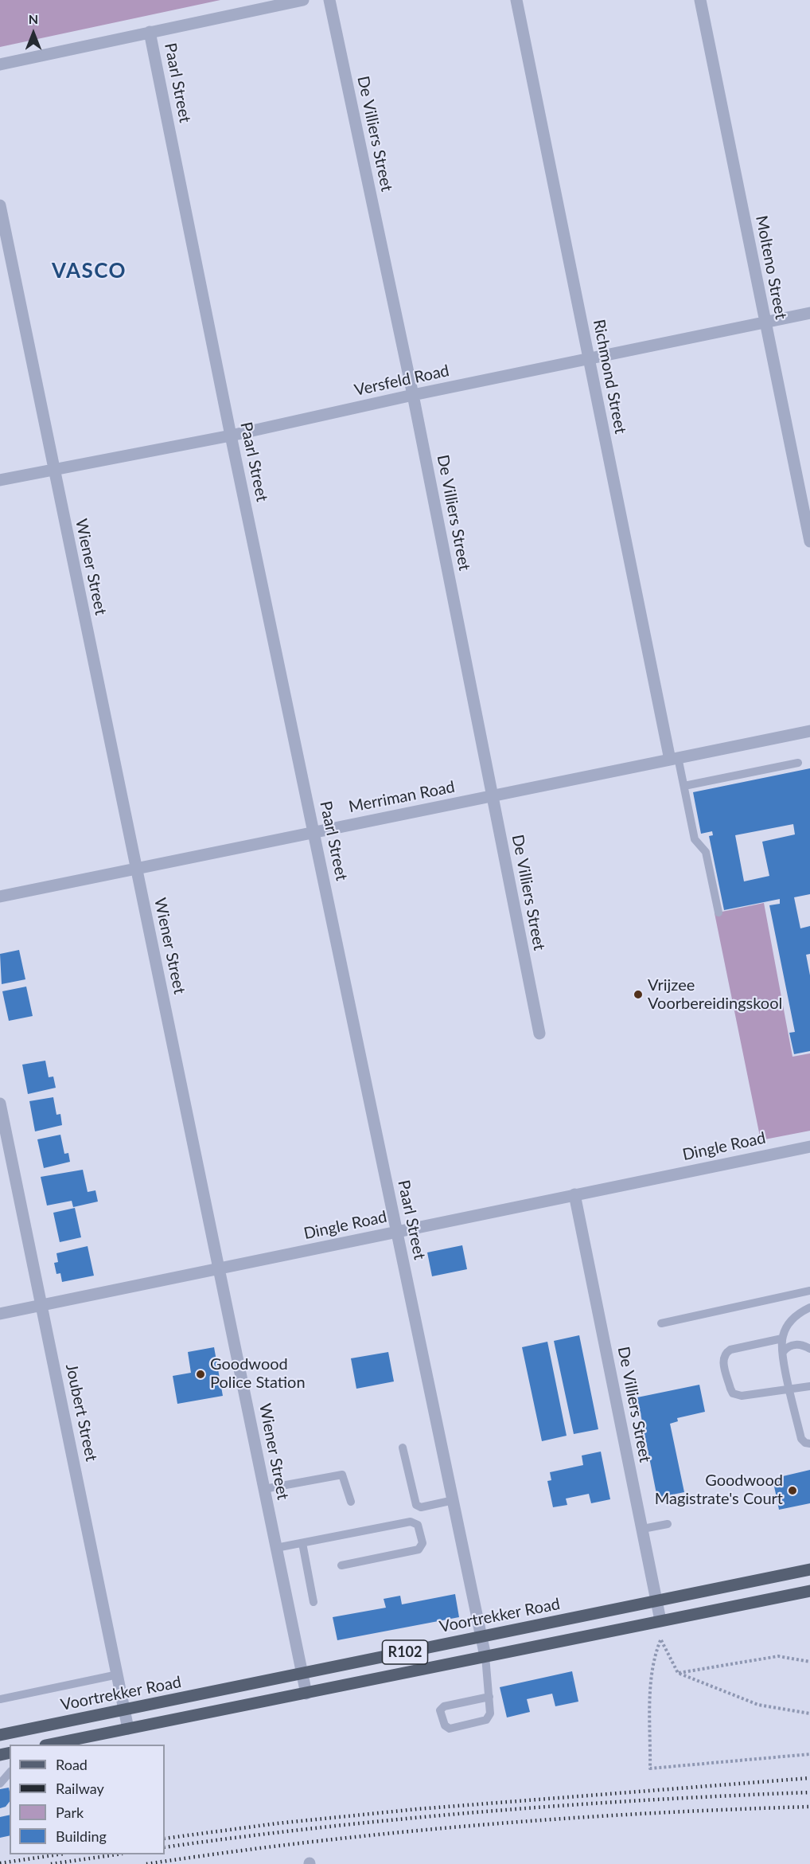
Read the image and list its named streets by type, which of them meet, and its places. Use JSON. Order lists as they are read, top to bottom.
{
  "streets": {
    "main road": ["Voortrekker Road", "R102"],
    "street": [
      "Paarl Street",
      "De Villiers Street",
      "Molteno Street",
      "Richmond Street",
      "Versfeld Road",
      "Wiener Street",
      "Merriman Road",
      "Dingle Road",
      "Joubert Street"
    ]
  },
  "crossings": [
    ["Paarl Street", "Versfeld Road"],
    ["Paarl Street", "Merriman Road"],
    ["Paarl Street", "Dingle Road"],
    ["Paarl Street", "Voortrekker Road"],
    ["Paarl Street", "R102"],
    ["De Villiers Street", "Versfeld Road"],
    ["De Villiers Street", "Merriman Road"],
    ["De Villiers Street", "Dingle Road"],
    ["De Villiers Street", "Voortrekker Road"],
    ["De Villiers Street", "R102"],
    ["Molteno Street", "Versfeld Road"],
    ["Richmond Street", "Versfeld Road"],
    ["Richmond Street", "Merriman Road"],
    ["Versfeld Road", "Wiener Street"],
    ["Wiener Street", "Merriman Road"],
    ["Wiener Street", "Dingle Road"],
    ["Wiener Street", "Voortrekker Road"],
    ["Wiener Street", "R102"],
    ["Dingle Road", "Joubert Street"],
    ["Joubert Street", "Voortrekker Road"],
    ["Joubert Street", "R102"]
  ],
  "districts": ["VASCO"],
  "places": ["Vrijzee Voorbereidingskool", "Goodwood Police Station", "Goodwood Magistrate's Court"],
  "legend": [
    "Road",
    "Railway",
    "Park",
    "Building"
  ],
  "north": "top"
}
